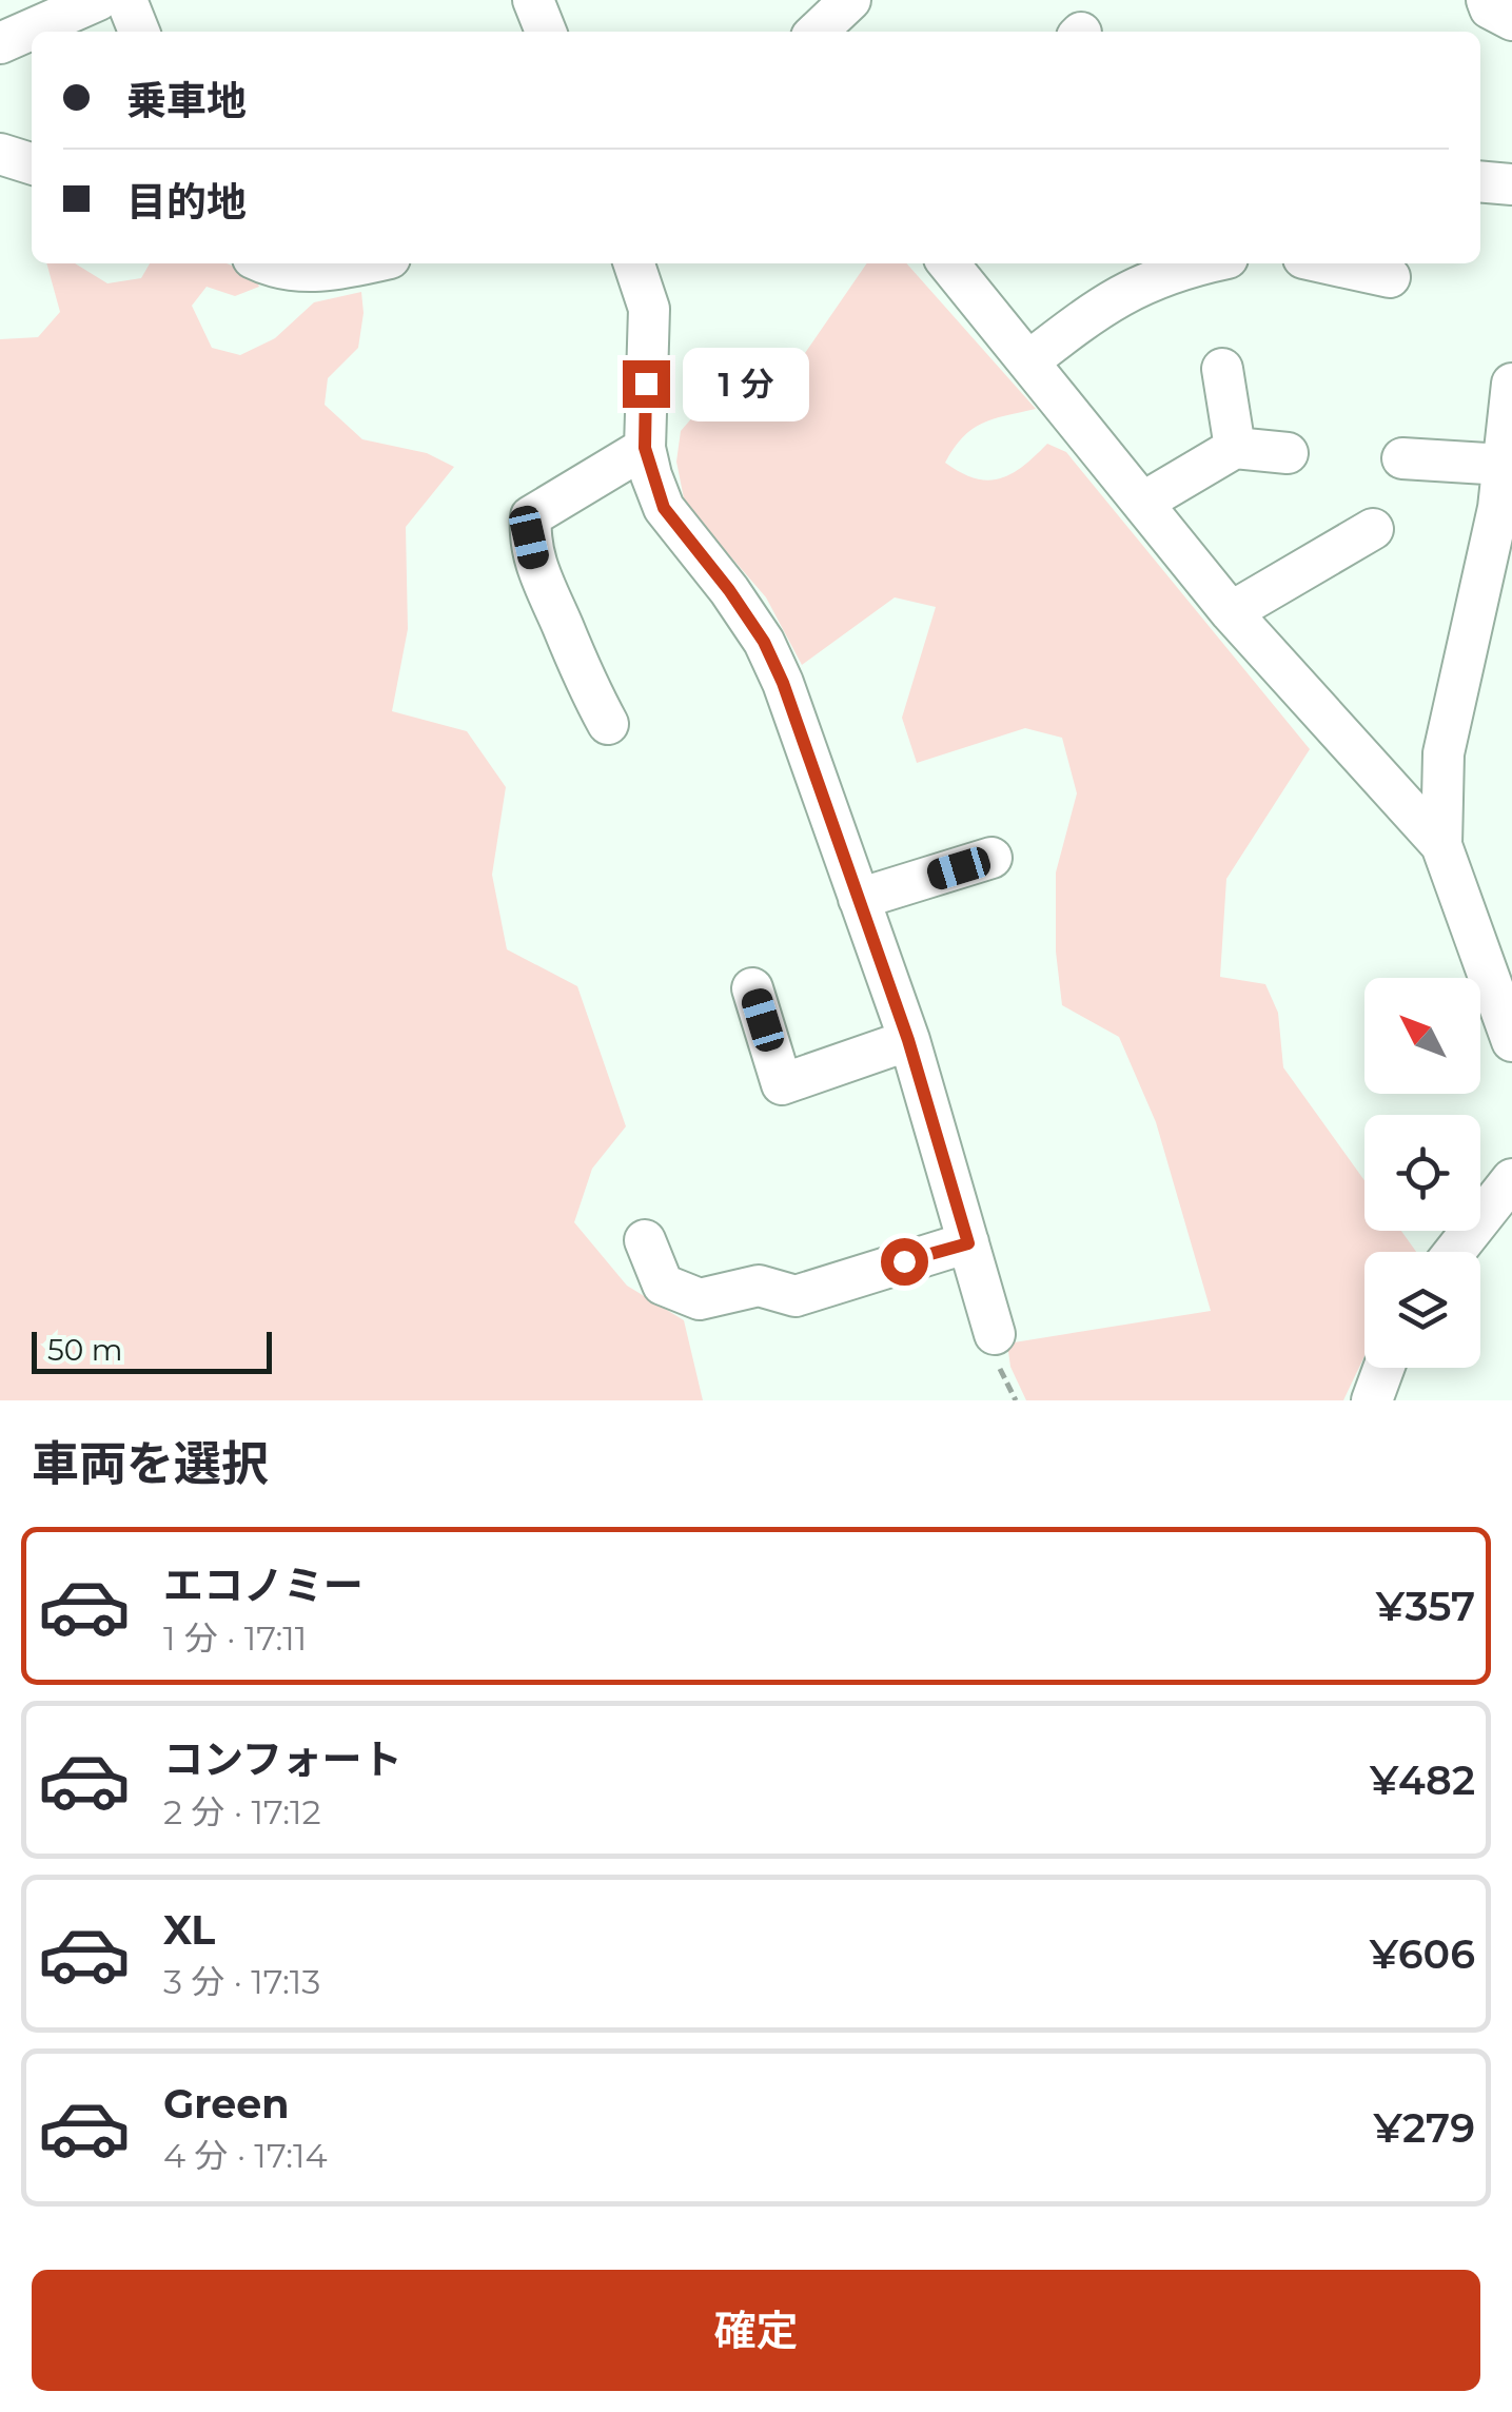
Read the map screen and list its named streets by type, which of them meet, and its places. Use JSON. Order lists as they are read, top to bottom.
{
  "scale_bar": "50 m",
  "north": "top left",
  "page": {
    "banner": ["乗車地", "目的地"],
    "bubble": "1 分",
    "scale": "50 m",
    "heading": "車両を選択",
    "list": [
      {
        "name": "エコノミー",
        "note": "1 分 · 17:11",
        "value": "¥357"
      },
      {
        "name": "コンフォート",
        "note": "2 分 · 17:12",
        "value": "¥482"
      },
      {
        "name": "XL",
        "note": "3 分 · 17:13",
        "value": "¥606"
      },
      {
        "name": "Green",
        "note": "4 分 · 17:14",
        "value": "¥279"
      }
    ],
    "buttons": "確定"
  }
}
